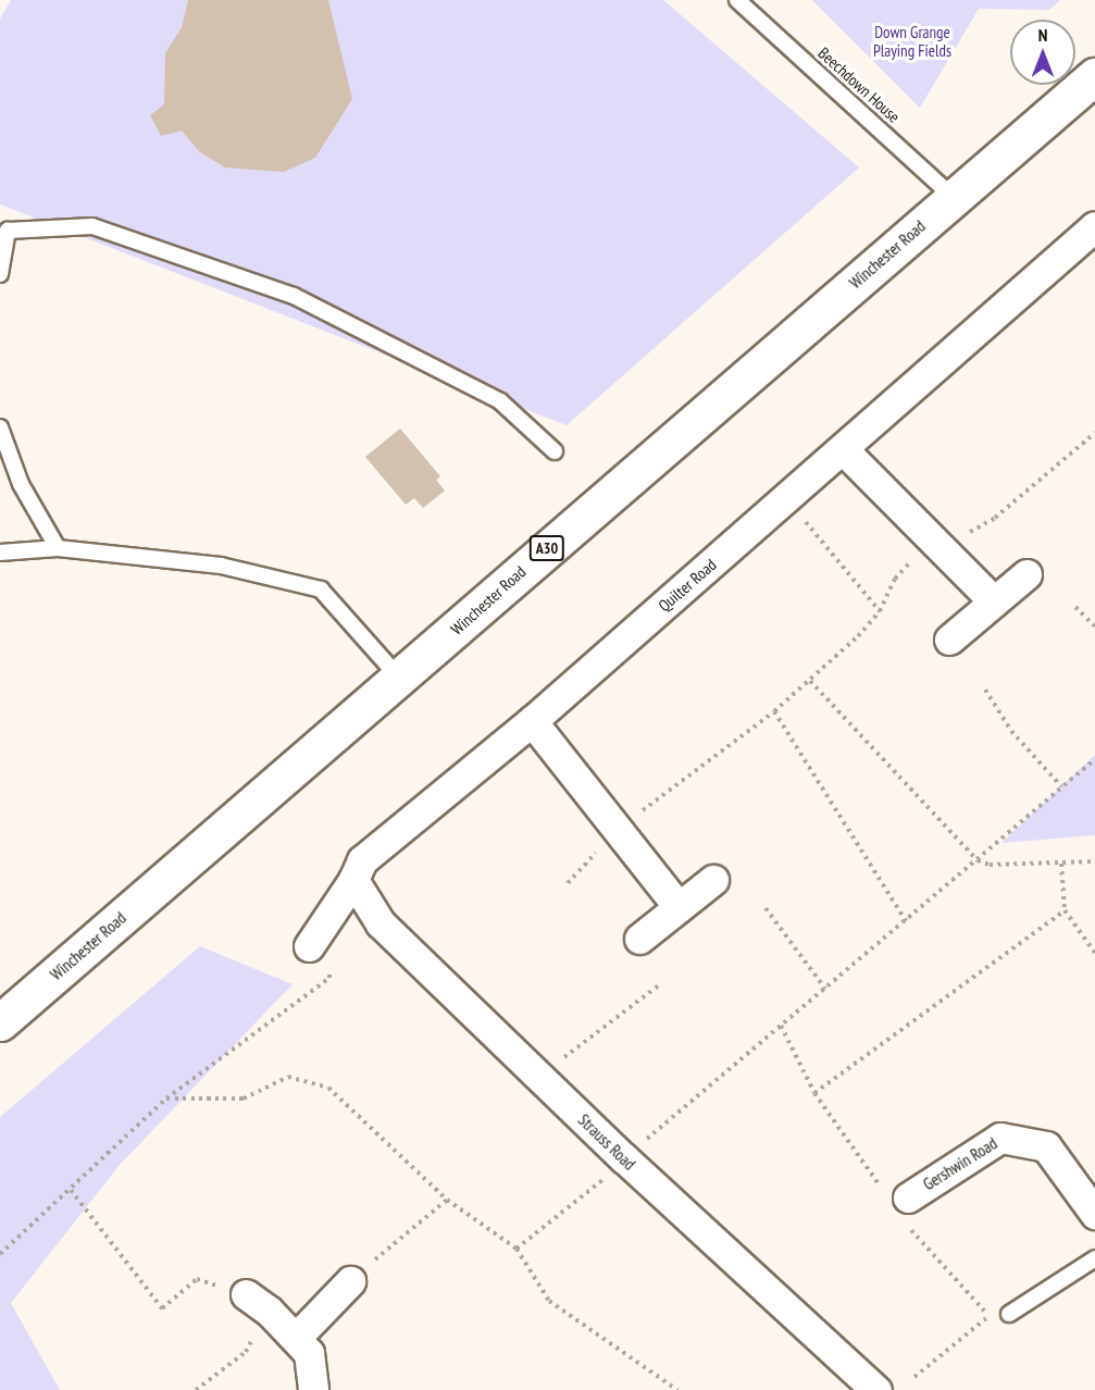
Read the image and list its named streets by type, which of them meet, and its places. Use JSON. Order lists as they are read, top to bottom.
{
  "streets": {
    "main road": ["Winchester Road", "A30"],
    "street": ["Quilter Road", "Strauss Road", "Gershwin Road"],
    "lane": ["Beechdown House"]
  },
  "crossings": [
    ["Beechdown House", "Winchester Road"],
    ["Quilter Road", "Strauss Road"]
  ],
  "parks": ["Down Grange Playing Fields"],
  "north": "top"
}
